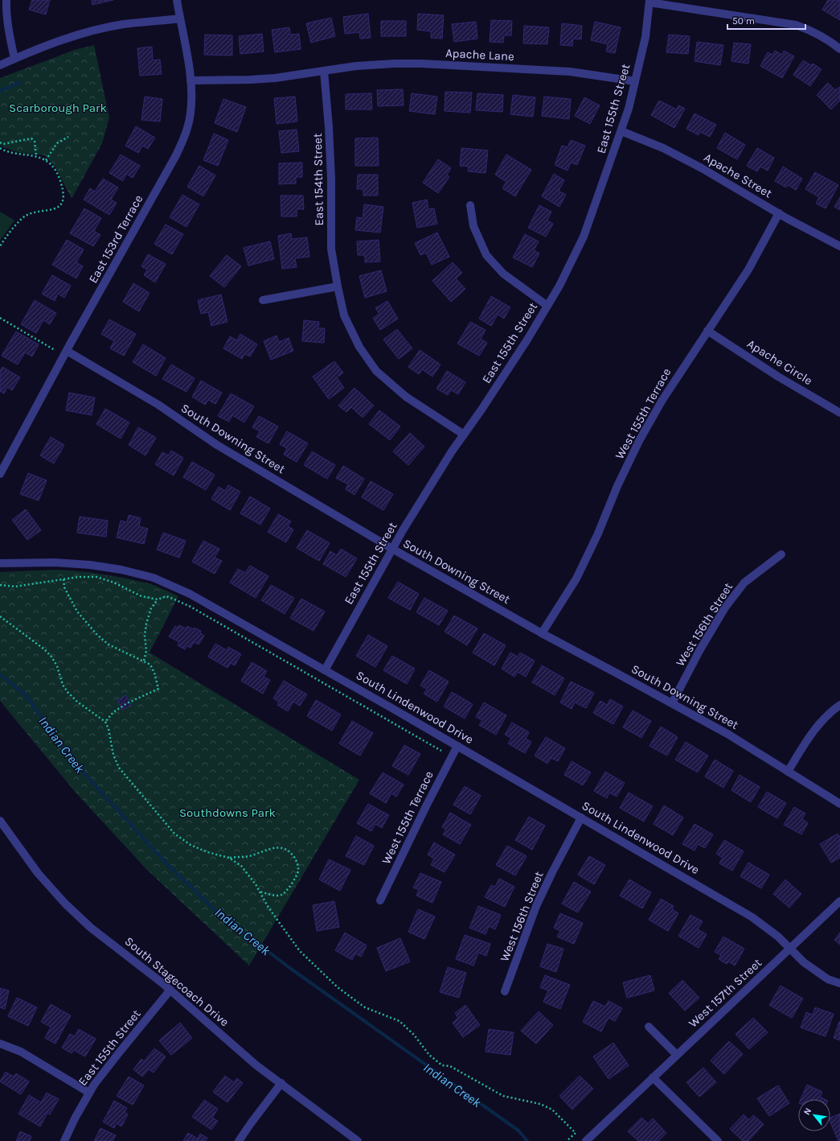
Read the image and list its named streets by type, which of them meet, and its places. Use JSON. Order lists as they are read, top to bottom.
{
  "streets": {
    "street": [
      "Apache Lane",
      "East 155th Street",
      "Apache Street",
      "East 154th Street",
      "East 153rd Terrace",
      "Apache Circle",
      "West 155th Terrace",
      "South Downing Street",
      "West 156th Street",
      "South Lindenwood Drive",
      "South Stagecoach Drive",
      "West 157th Street"
    ]
  },
  "crossings": [
    ["Apache Lane", "East 155th Street"],
    ["Apache Lane", "East 154th Street"],
    ["Apache Lane", "East 153rd Terrace"],
    ["East 155th Street", "Apache Street"],
    ["East 155th Street", "East 154th Street"],
    ["East 155th Street", "South Downing Street"],
    ["East 155th Street", "South Lindenwood Drive"],
    ["East 155th Street", "South Stagecoach Drive"],
    ["Apache Street", "West 155th Terrace"],
    ["East 153rd Terrace", "South Downing Street"],
    ["Apache Circle", "West 155th Terrace"],
    ["West 155th Terrace", "South Downing Street"],
    ["West 155th Terrace", "South Lindenwood Drive"],
    ["South Downing Street", "West 156th Street"],
    ["West 156th Street", "South Lindenwood Drive"],
    ["South Lindenwood Drive", "West 157th Street"]
  ],
  "water": ["Indian Creek"],
  "parks": ["Scarborough Park", "Southdowns Park"],
  "scale_bar": "50 m",
  "north": "top left"
}
